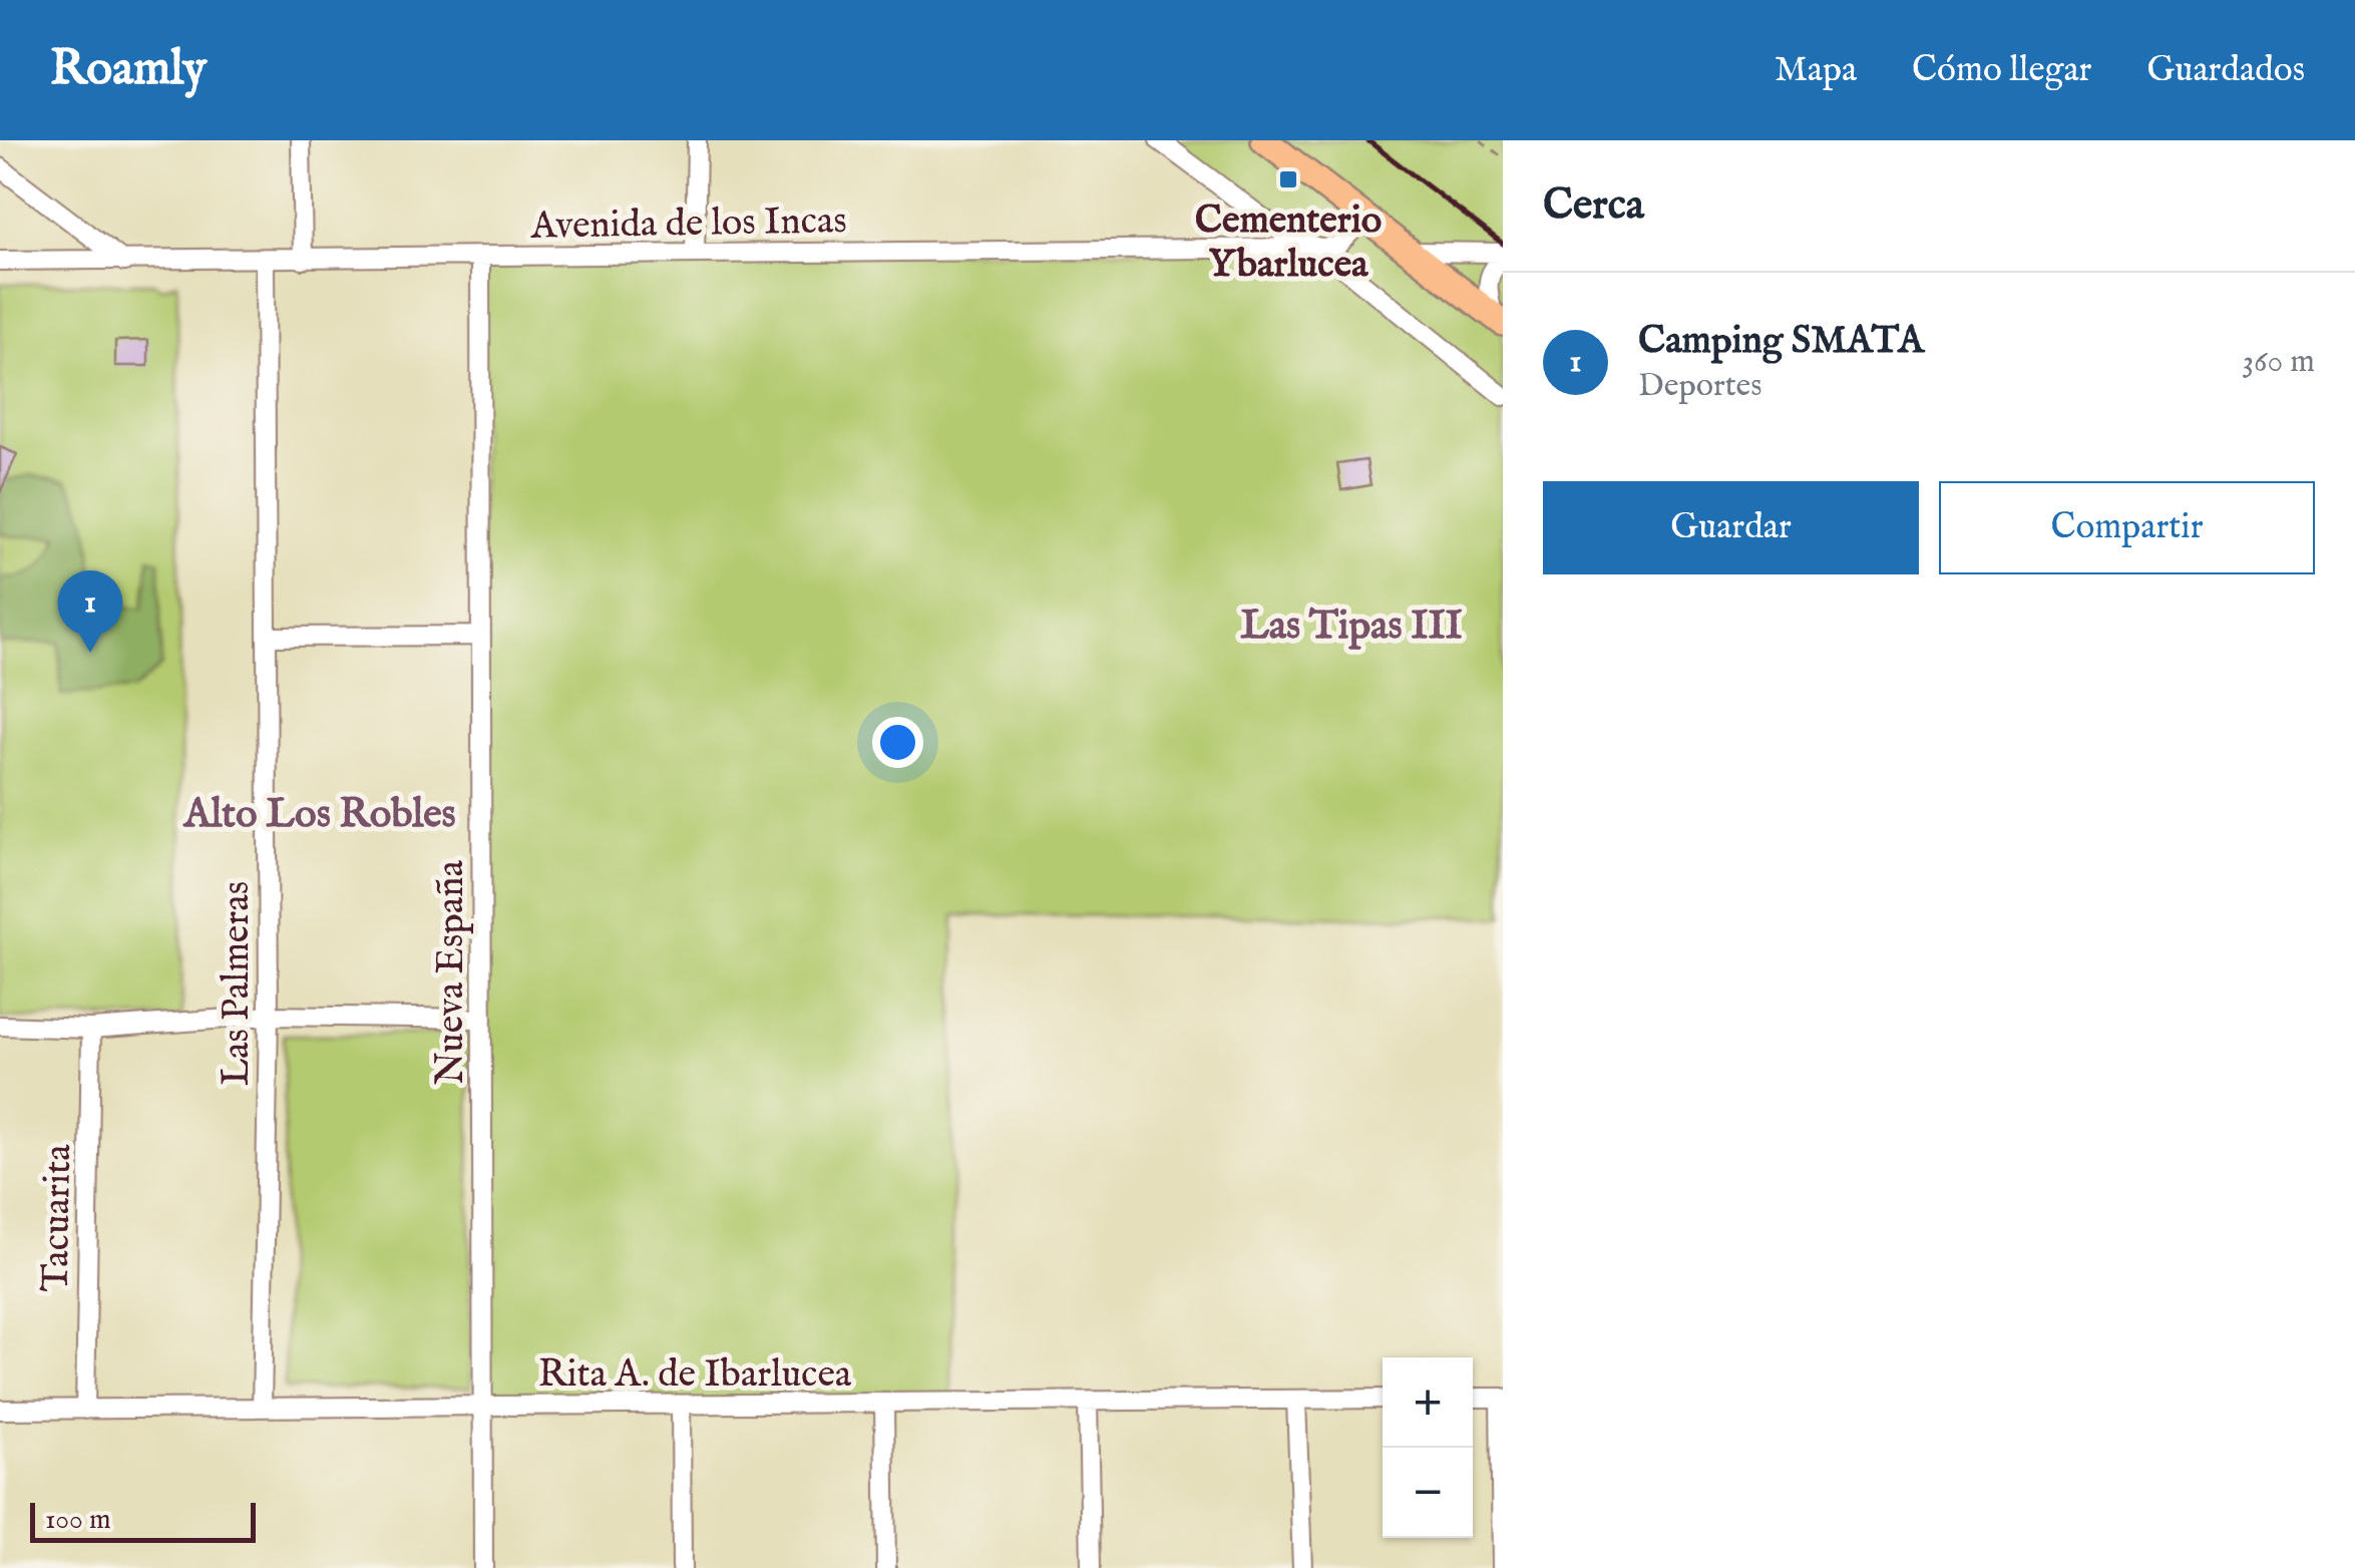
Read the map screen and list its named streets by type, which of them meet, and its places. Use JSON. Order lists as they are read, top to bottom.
{
  "streets": {
    "street": [
      "Avenida de los Incas",
      "Nueva España",
      "Las Palmeras",
      "Tacuarita",
      "Rita A. de Ibarlucea"
    ]
  },
  "crossings": [
    ["Avenida de los Incas", "Nueva España"],
    ["Avenida de los Incas", "Las Palmeras"],
    ["Nueva España", "Rita A. de Ibarlucea"],
    ["Las Palmeras", "Rita A. de Ibarlucea"],
    ["Tacuarita", "Rita A. de Ibarlucea"]
  ],
  "districts": ["Las Tipas III", "Alto Los Robles"],
  "places": {
    "transit": ["Cementerio Ybarlucea"]
  },
  "scale_bar": "100 m",
  "page": {
    "header": "Roamly",
    "nav": ["Mapa", "Cómo llegar", "Guardados"],
    "heading": "Cerca",
    "list": [
      {
        "mark": "1",
        "name": "Camping SMATA",
        "note": "Deportes",
        "value": "360 m"
      }
    ],
    "buttons": ["Guardar", "Compartir"],
    "pins": "1",
    "map_buttons": ["+", "−"],
    "scale": "100 m"
  }
}
